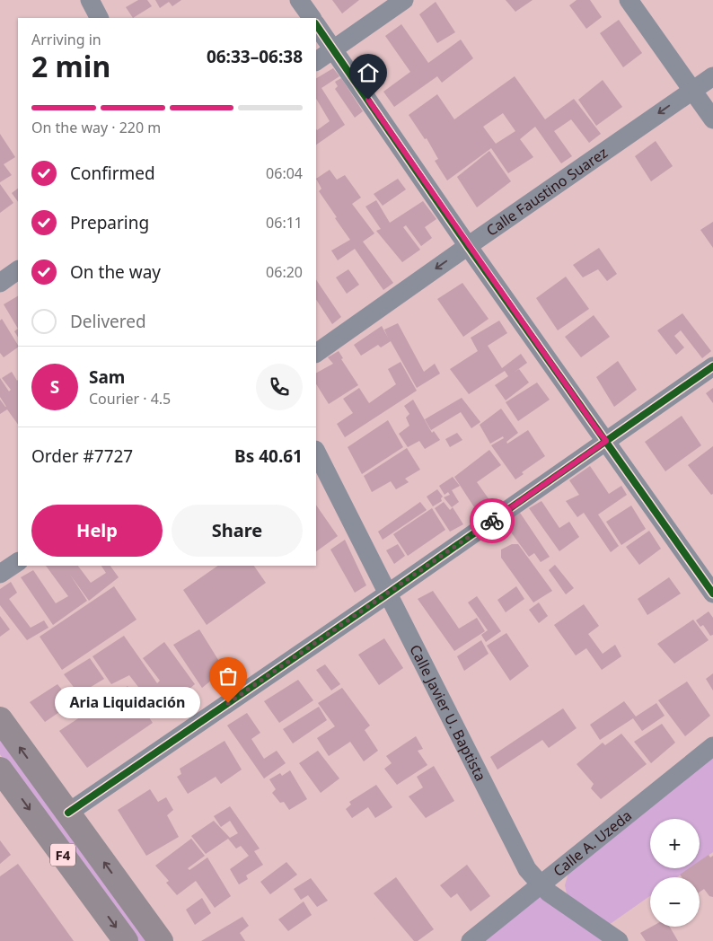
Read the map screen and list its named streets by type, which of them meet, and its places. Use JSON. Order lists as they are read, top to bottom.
{
  "streets": {
    "highway": ["F4"],
    "street": ["Calle Faustino Suarez", "Calle Javier U. Baptista", "Calle A. Uzeda"]
  },
  "crossings": [
    ["Calle Javier U. Baptista", "Calle A. Uzeda"]
  ],
  "one_way": ["Calle Faustino Suarez"],
  "places": ["Aria Liquidación"],
  "page": {
    "heading": ["2 min", "Arriving in", "06:33–06:38"],
    "panel": [
      "Sam",
      "Courier · 4.5",
      "Order #7727",
      "Bs 40.61"
    ],
    "bar": "On the way · 220 m",
    "list": [
      ["Confirmed", "06:04"],
      ["Preparing", "06:11"],
      ["On the way", "06:20"],
      "Delivered"
    ],
    "round": "S",
    "buttons": ["Help", "Share"],
    "bubble": "Aria Liquidación",
    "map_buttons": ["+", "−"]
  }
}
